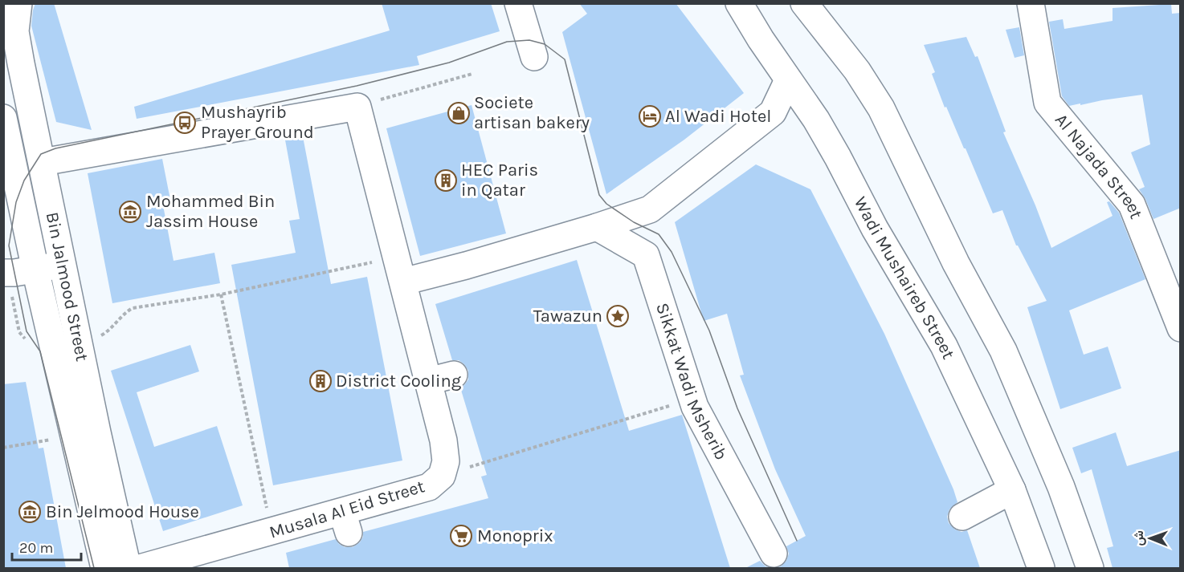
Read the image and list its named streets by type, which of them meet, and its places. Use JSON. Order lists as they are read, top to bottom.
{
  "streets": {
    "street": [
      "Al Najada Street",
      "Wadi Mushaireb Street",
      "Bin Jalmood Street",
      "Sikkat Wadi Msherib",
      "Musala Al Eid Street"
    ]
  },
  "places": {
    "shop": ["Societe artisan bakery"],
    "hotel": ["Al Wadi Hotel"],
    "bus stop": ["Mushayrib Prayer Ground"],
    "building": ["HEC Paris in Qatar", "District Cooling"],
    "museum": ["Mohammed Bin Jassim House", "Bin Jelmood House"],
    "place": ["Tawazun"],
    "supermarket": ["Monoprix"]
  },
  "scale_bar": "20 m",
  "north": "left"
}
